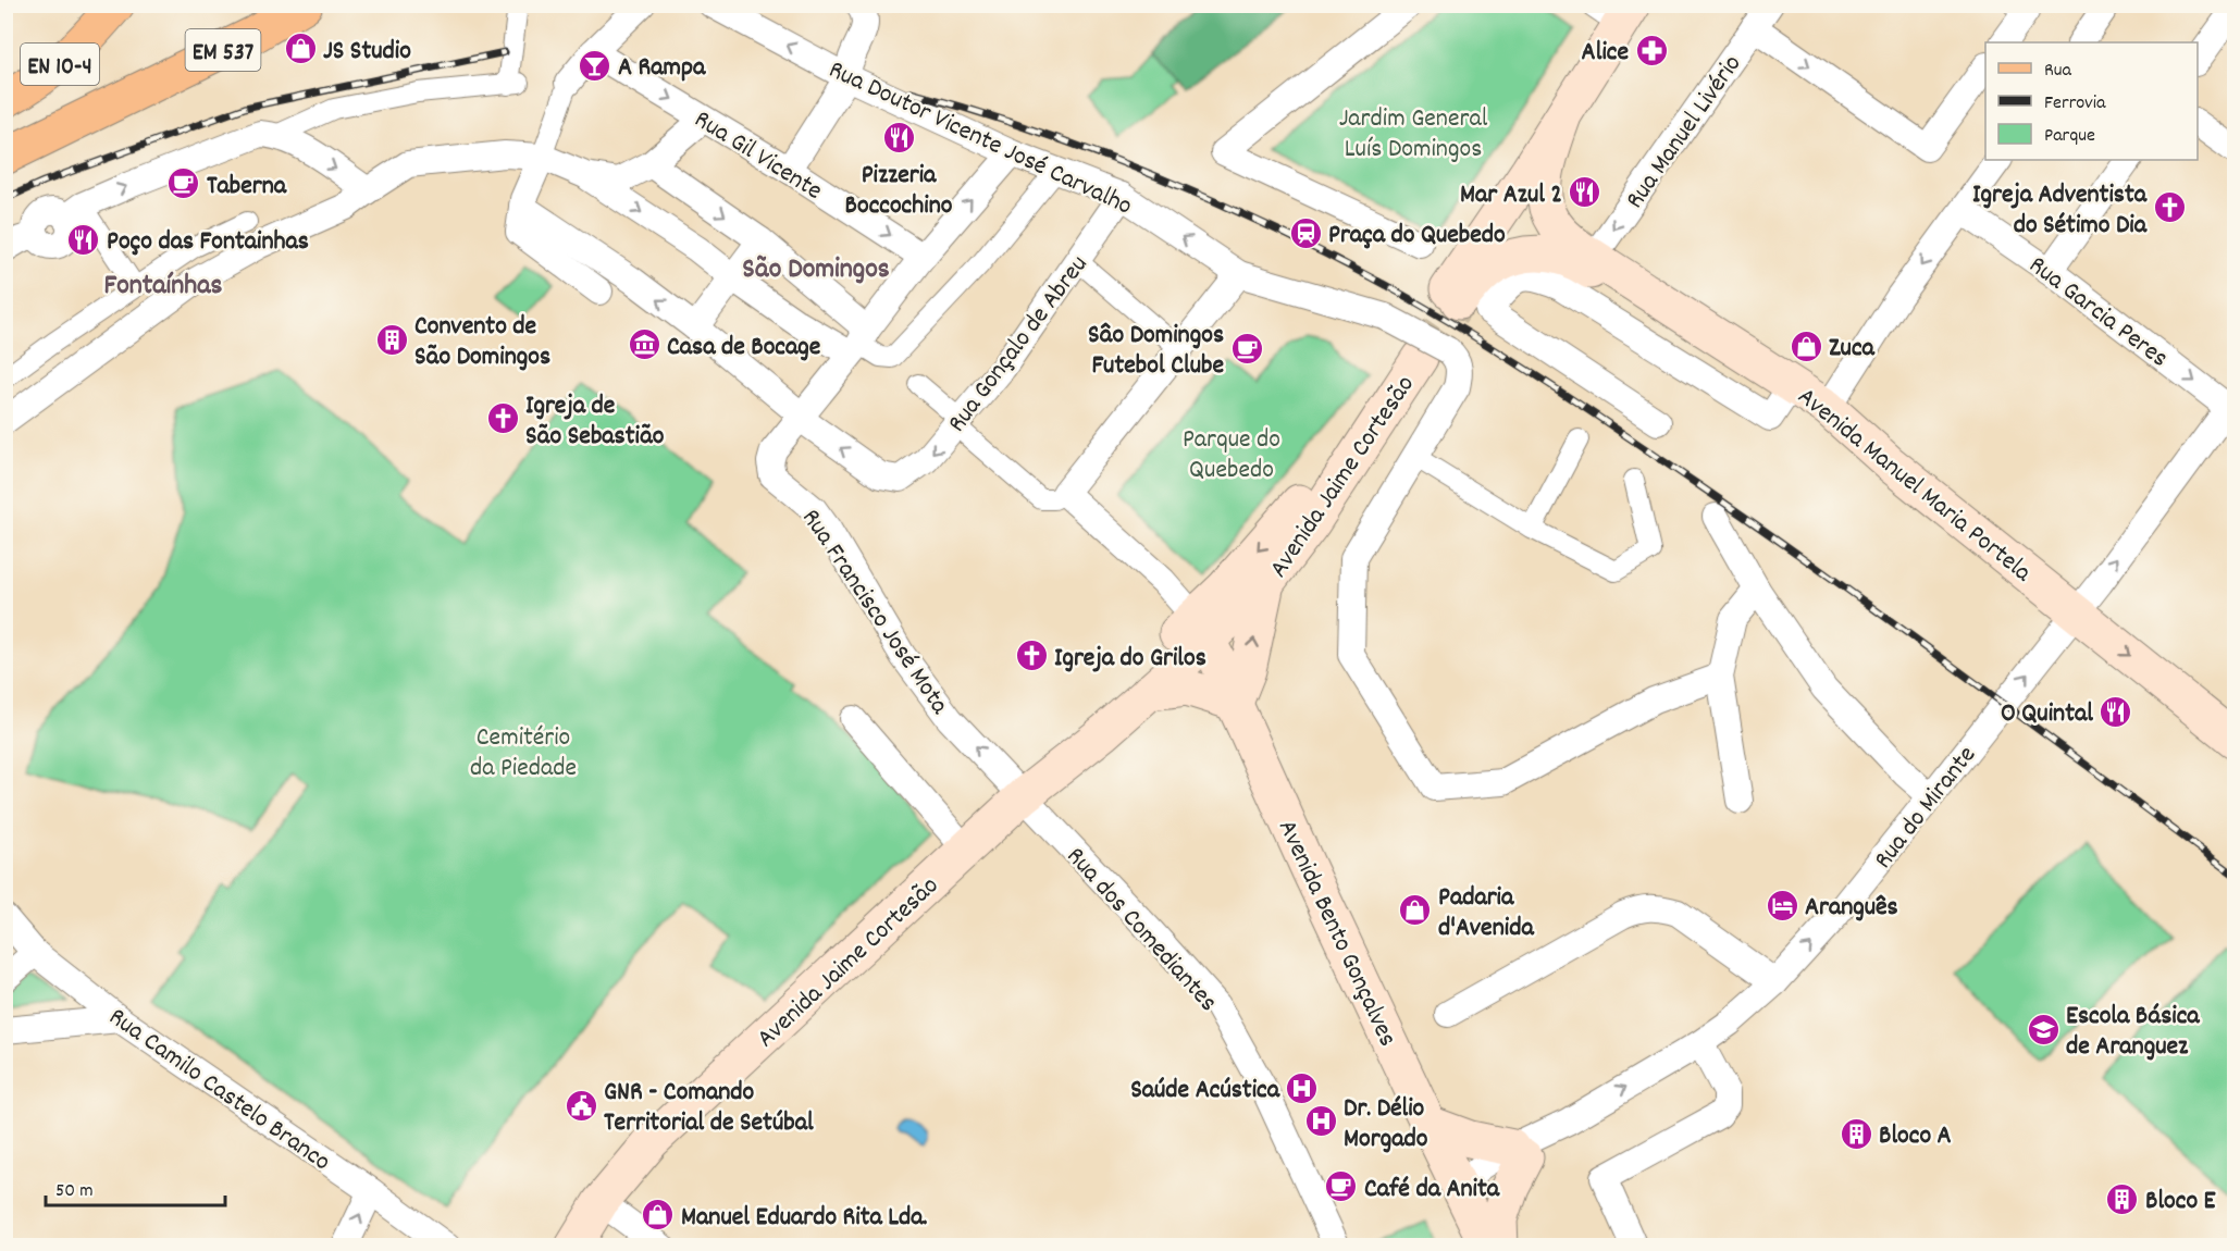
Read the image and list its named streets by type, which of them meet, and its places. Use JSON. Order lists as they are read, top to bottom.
{
  "streets": {
    "main road": [
      "EM 537",
      "EN 10-4",
      "Avenida Jaime Cortesão",
      "Avenida Manuel Maria Portela",
      "Avenida Bento Gonçalves"
    ],
    "street": [
      "Rua Manuel Livério",
      "Rua Doutor Vicente José Carvalho",
      "Rua Gil Vicente",
      "Rua Garcia Peres",
      "Rua Gonçalo de Abreu",
      "Rua Francisco José Mota",
      "Rua do Mirante",
      "Rua dos Comediantes",
      "Rua Camilo Castelo Branco"
    ]
  },
  "crossings": [
    ["Rua Manuel Livério", "Avenida Manuel Maria Portela"],
    ["Rua Doutor Vicente José Carvalho", "Rua Gonçalo de Abreu"],
    ["Rua Doutor Vicente José Carvalho", "Avenida Jaime Cortesão"],
    ["Rua Garcia Peres", "Rua do Mirante"],
    ["Rua Gonçalo de Abreu", "Rua Francisco José Mota"],
    ["Avenida Jaime Cortesão", "Rua Francisco José Mota"],
    ["Avenida Jaime Cortesão", "Rua dos Comediantes"],
    ["Avenida Jaime Cortesão", "Avenida Bento Gonçalves"],
    ["Avenida Manuel Maria Portela", "Rua do Mirante"],
    ["Rua Francisco José Mota", "Rua dos Comediantes"],
    ["Rua do Mirante", "Avenida Bento Gonçalves"]
  ],
  "one_way": ["Rua Manuel Livério", "Rua Garcia Peres", "Rua do Mirante"],
  "districts": ["São Domingos", "Fontaínhas"],
  "parks": ["Jardim General Luís Domingos", "Parque do Quebedo", "Cemitério da Piedade"],
  "places": {
    "shop": [
      "JS Studio",
      "Zuca",
      "Padaria d'Avenida",
      "Manuel Eduardo Rita Lda."
    ],
    "pharmacy": ["Alice"],
    "bar": ["A Rampa"],
    "restaurant": [
      "Pizzeria Boccochino",
      "Mar Azul 2",
      "Poço das Fontainhas",
      "O Quintal"
    ],
    "cafe": ["Taberna", "Sâo Domingos Futebol Clube", "Café da Anita"],
    "church": ["Igreja Adventista do Sétimo Dia", "Igreja de São Sebastião", "Igreja do Grilos"],
    "station": ["Praça do Quebedo"],
    "building": ["Convento de São Domingos", "Bloco A", "Bloco E"],
    "museum": ["Casa de Bocage"],
    "hotel": ["Aranguês"],
    "school or university": ["Escola Básica de Aranguez"],
    "hospital": ["Saúde Acústica", "Dr. Délio Morgado"],
    "public building": ["GNR - Comando Territorial de Setúbal"]
  },
  "legend": ["Rua", "Ferrovia", "Parque"],
  "scale_bar": "50 m"
}
